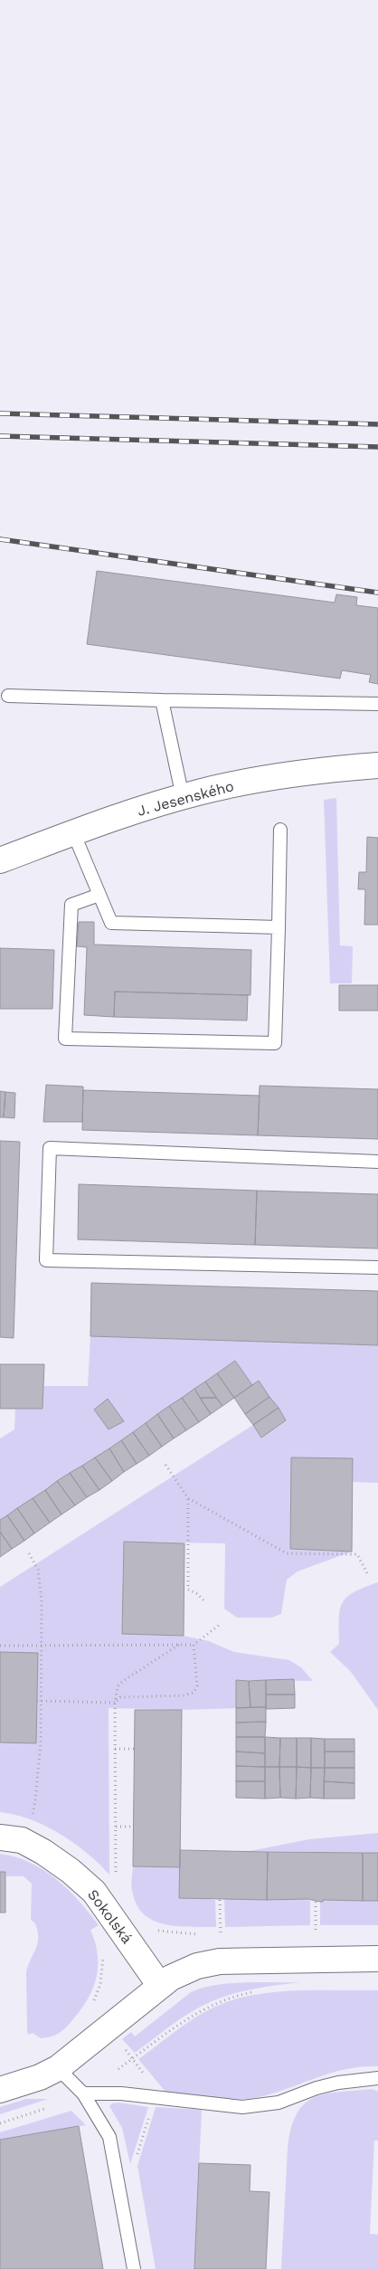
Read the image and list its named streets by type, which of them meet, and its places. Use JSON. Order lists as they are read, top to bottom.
{
  "streets": {
    "street": ["J. Jesenského", "Sokolská"]
  }
}
